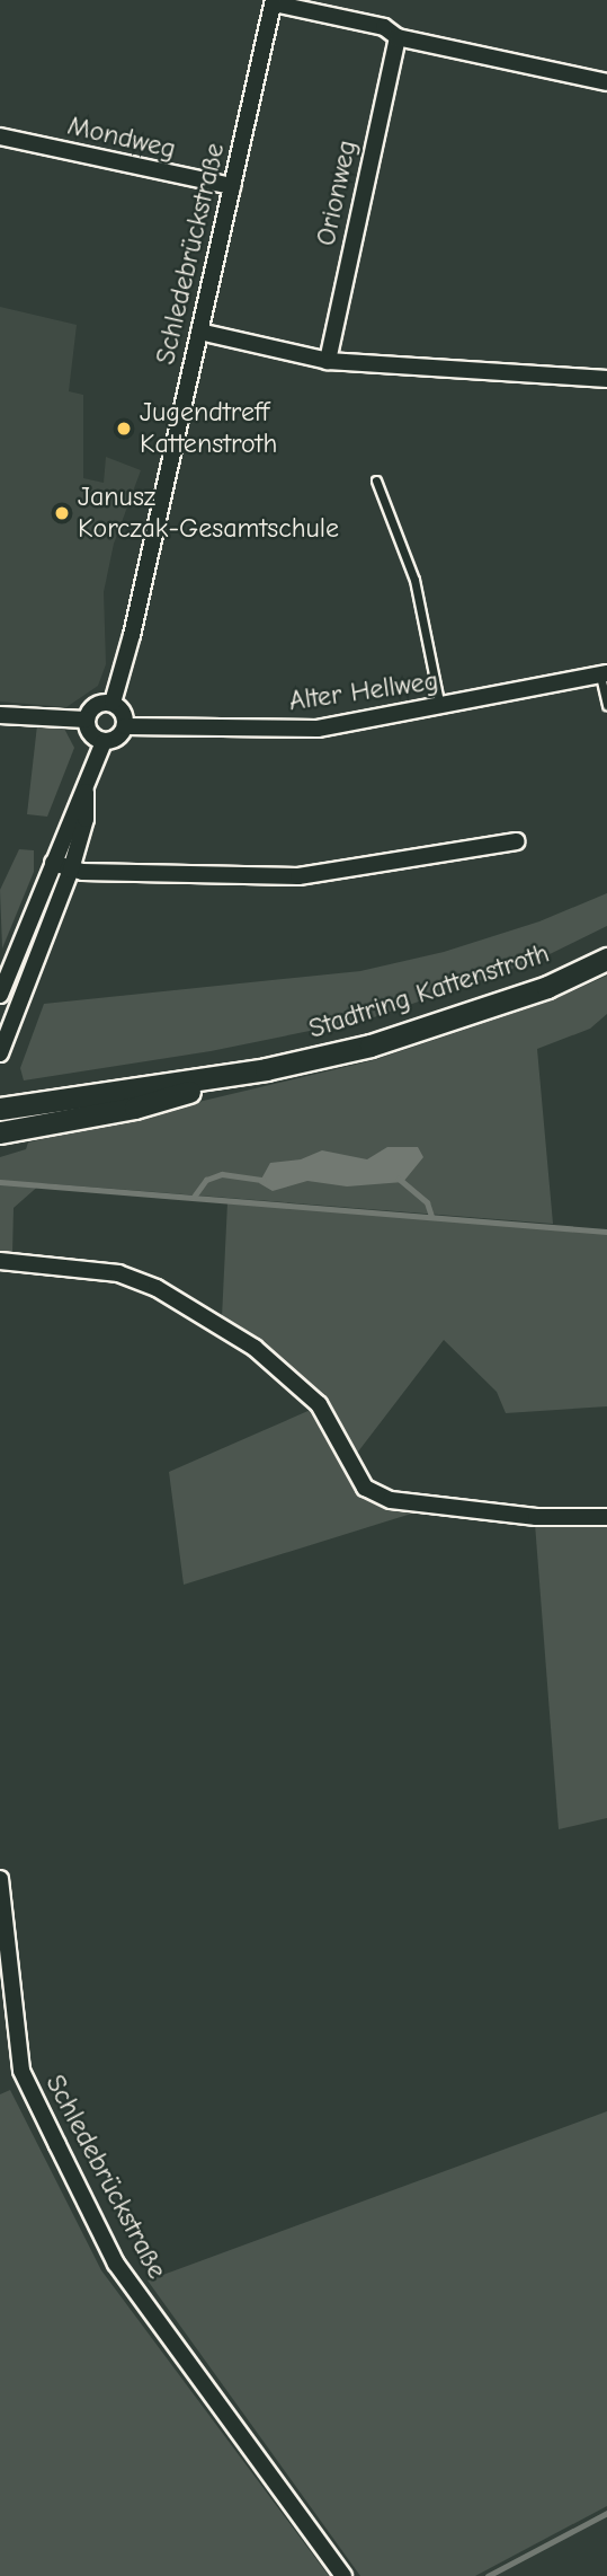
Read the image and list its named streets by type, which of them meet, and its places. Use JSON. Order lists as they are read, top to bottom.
{
  "streets": {
    "main road": ["Stadtring Kattenstroth"],
    "street": [
      "Mondweg",
      "Orionweg",
      "Schledebrückstraße",
      "Alter Hellweg"
    ]
  },
  "crossings": [
    ["Mondweg", "Schledebrückstraße"],
    ["Schledebrückstraße", "Alter Hellweg"]
  ],
  "places": ["Jugendtreff Kattenstroth", "Janusz Korczak-Gesamtschule"]
}
